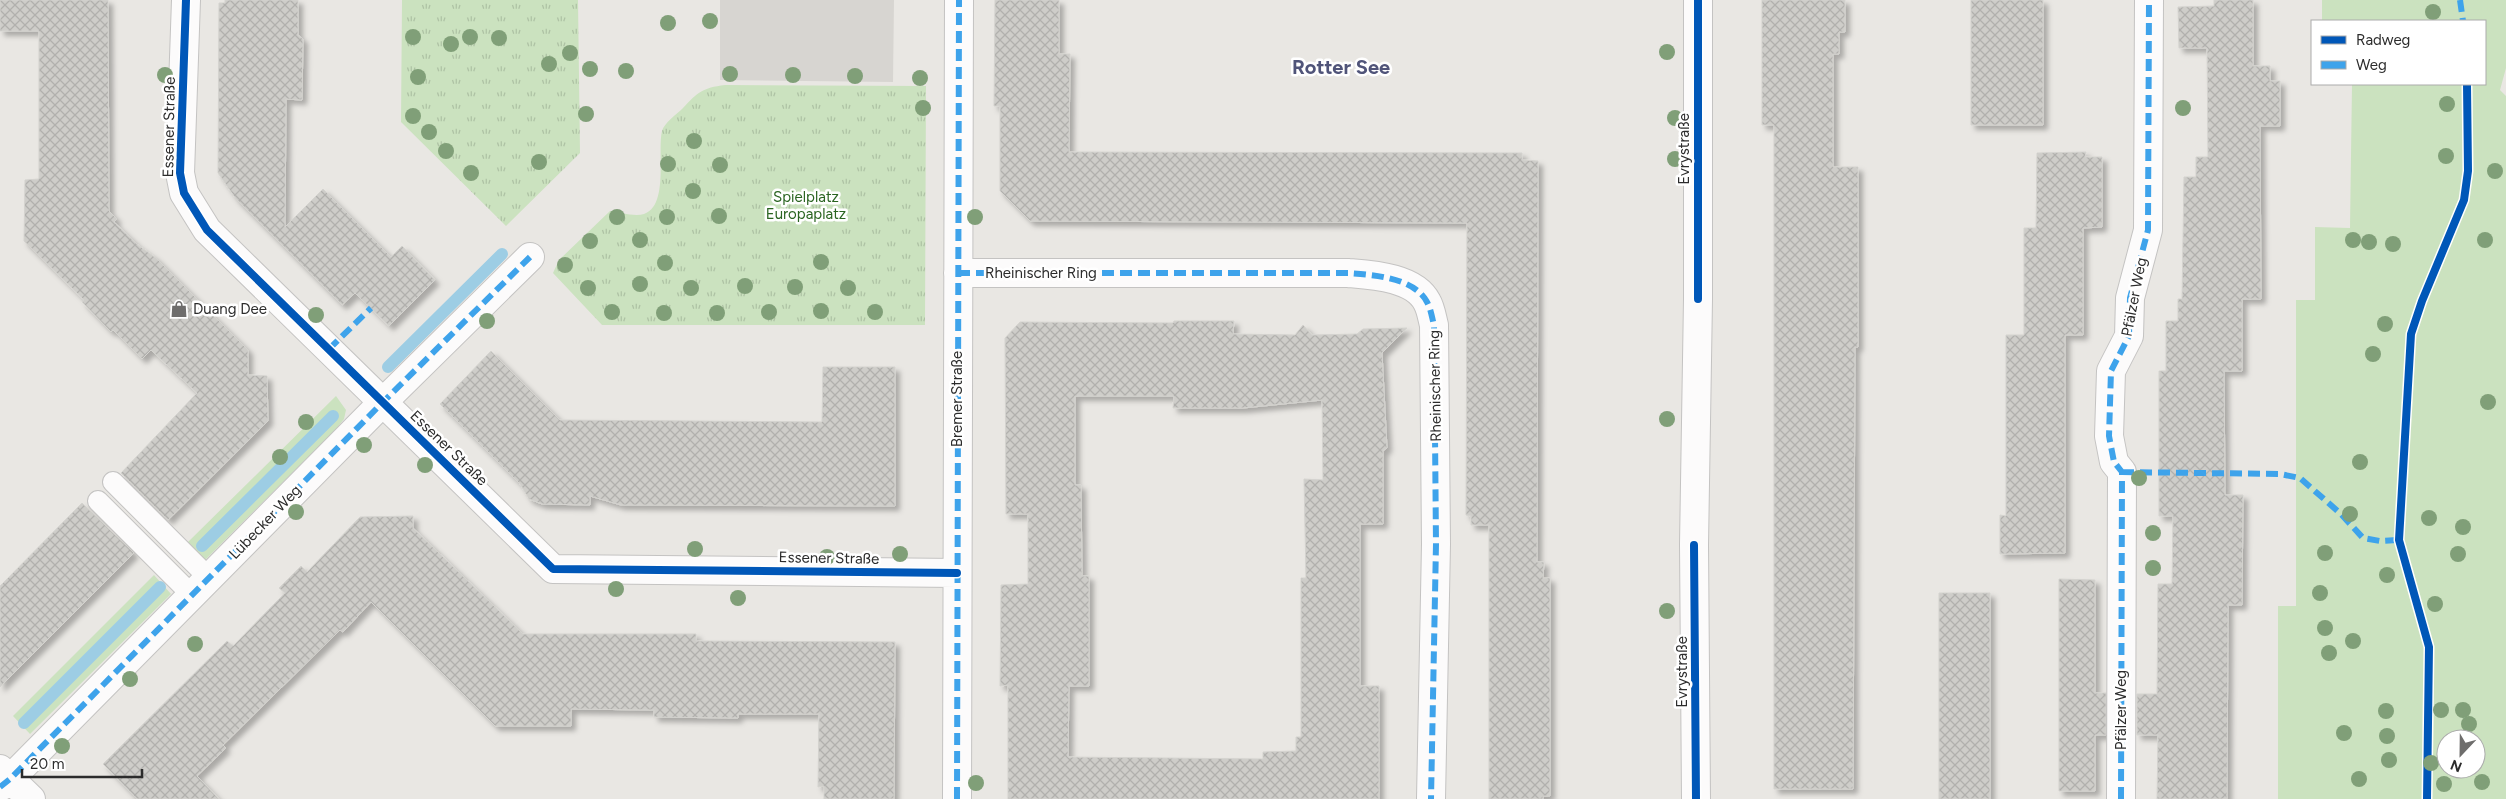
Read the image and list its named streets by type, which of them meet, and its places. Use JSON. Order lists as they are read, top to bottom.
{
  "streets": {
    "street": [
      "Essener Straße",
      "Evrystraße",
      "Rheinischer Ring",
      "Pfälzer Weg",
      "Bremer Straße",
      "Lübecker Weg"
    ]
  },
  "crossings": [
    ["Essener Straße", "Bremer Straße"],
    ["Essener Straße", "Lübecker Weg"],
    ["Rheinischer Ring", "Bremer Straße"]
  ],
  "districts": ["Rotter See"],
  "parks": ["Spielplatz Europaplatz"],
  "places": {
    "shop": ["Duang Dee"]
  },
  "legend": ["Radweg", "Weg"],
  "scale_bar": "20 m",
  "north": "bottom"
}
